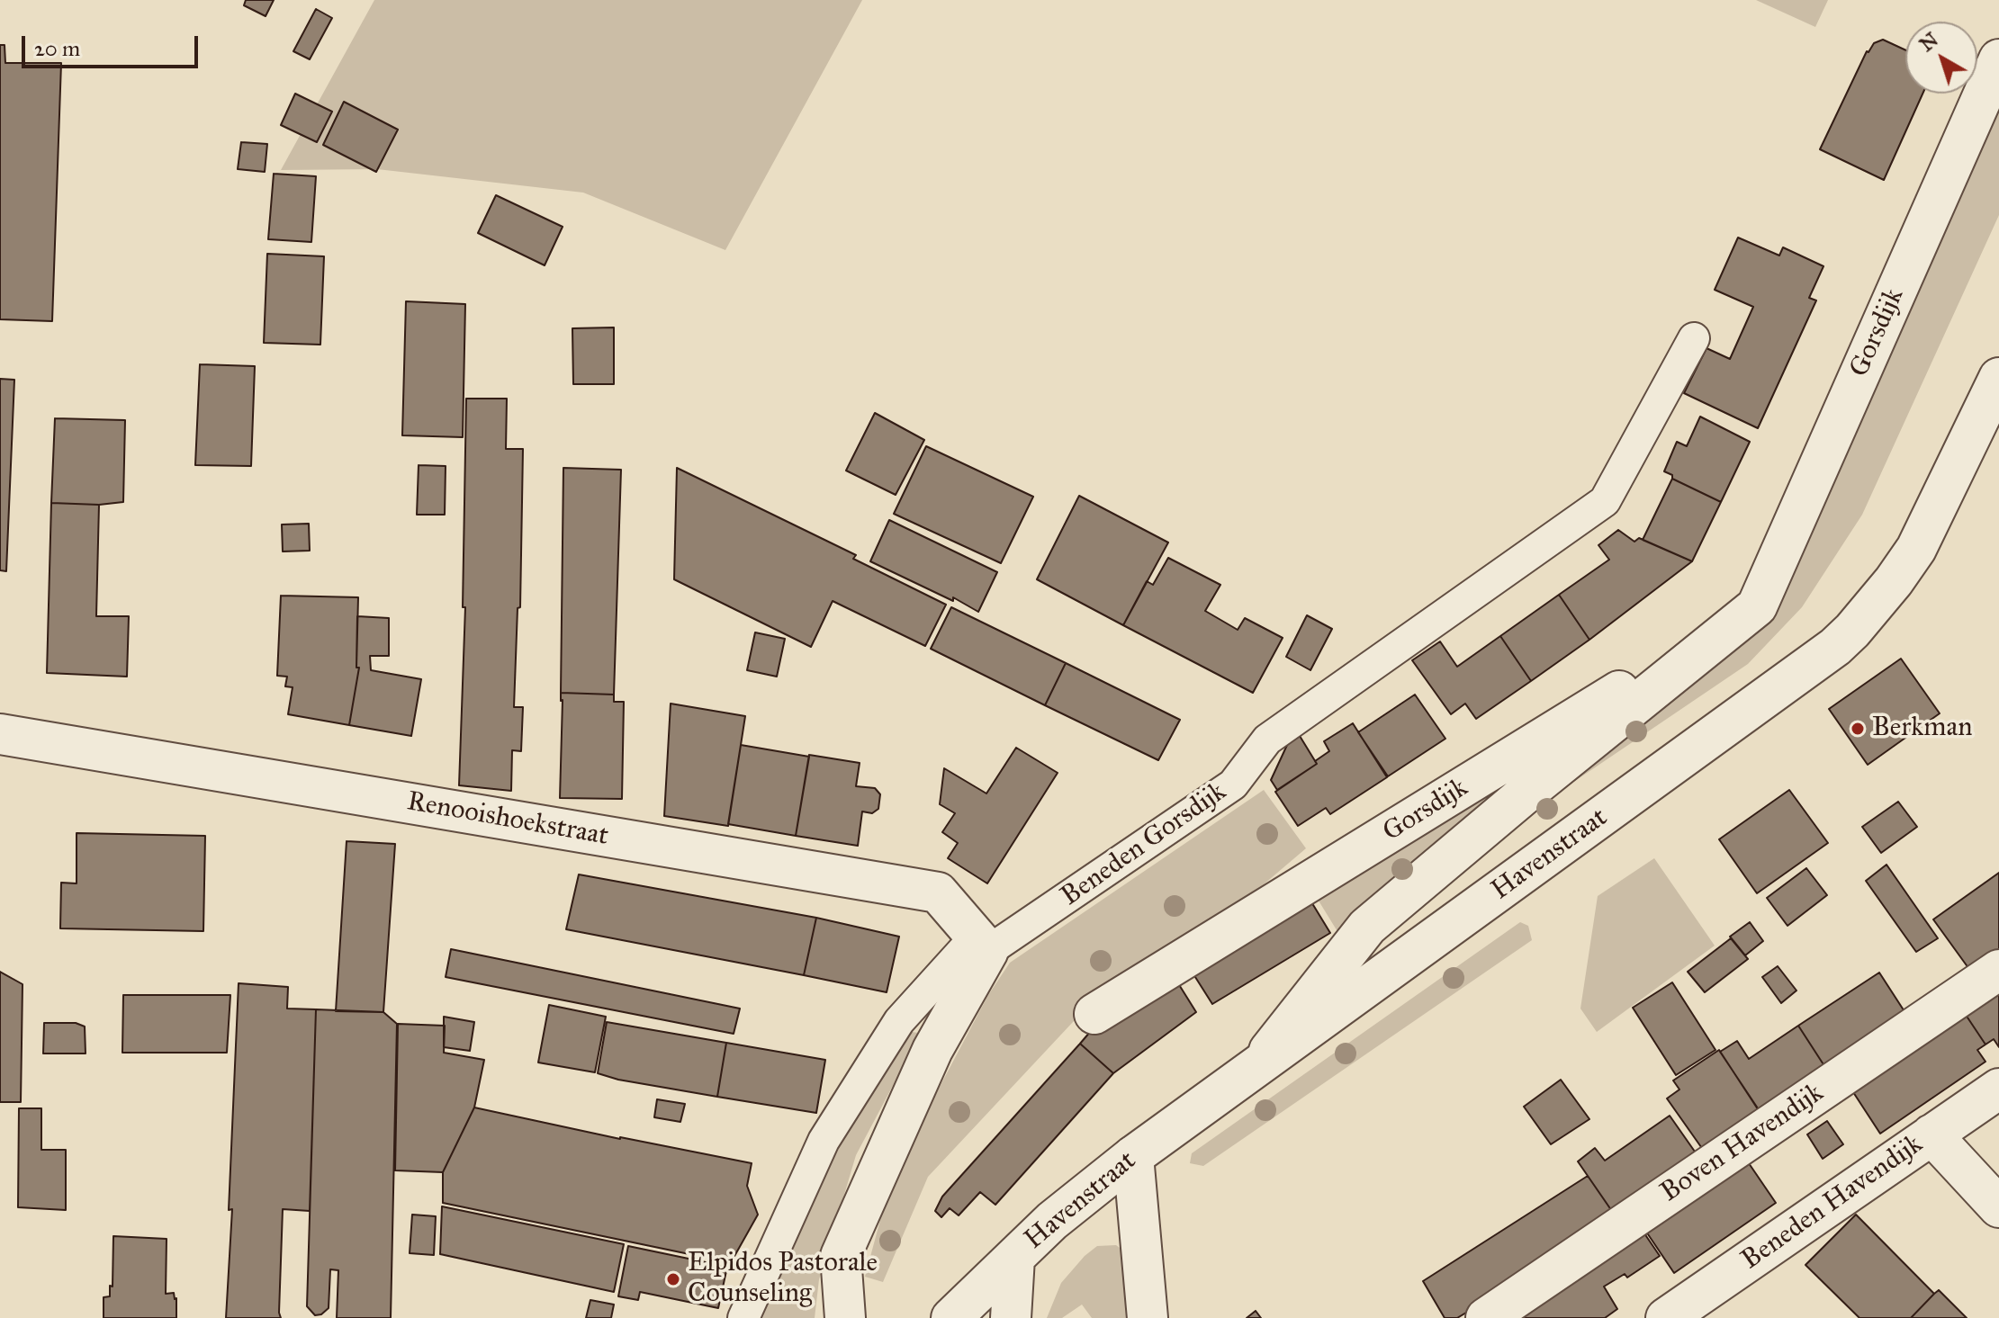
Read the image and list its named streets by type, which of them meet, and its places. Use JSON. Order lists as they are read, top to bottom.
{
  "streets": {
    "street": [
      "Gorsdijk",
      "Renooishoekstraat",
      "Beneden Gorsdijk",
      "Havenstraat",
      "Boven Havendijk",
      "Beneden Havendijk"
    ]
  },
  "crossings": [
    ["Gorsdijk", "Havenstraat"],
    ["Renooishoekstraat", "Beneden Gorsdijk"]
  ],
  "places": ["Berkman", "Elpidos Pastorale Counseling"],
  "scale_bar": "20 m",
  "north": "top left"
}
